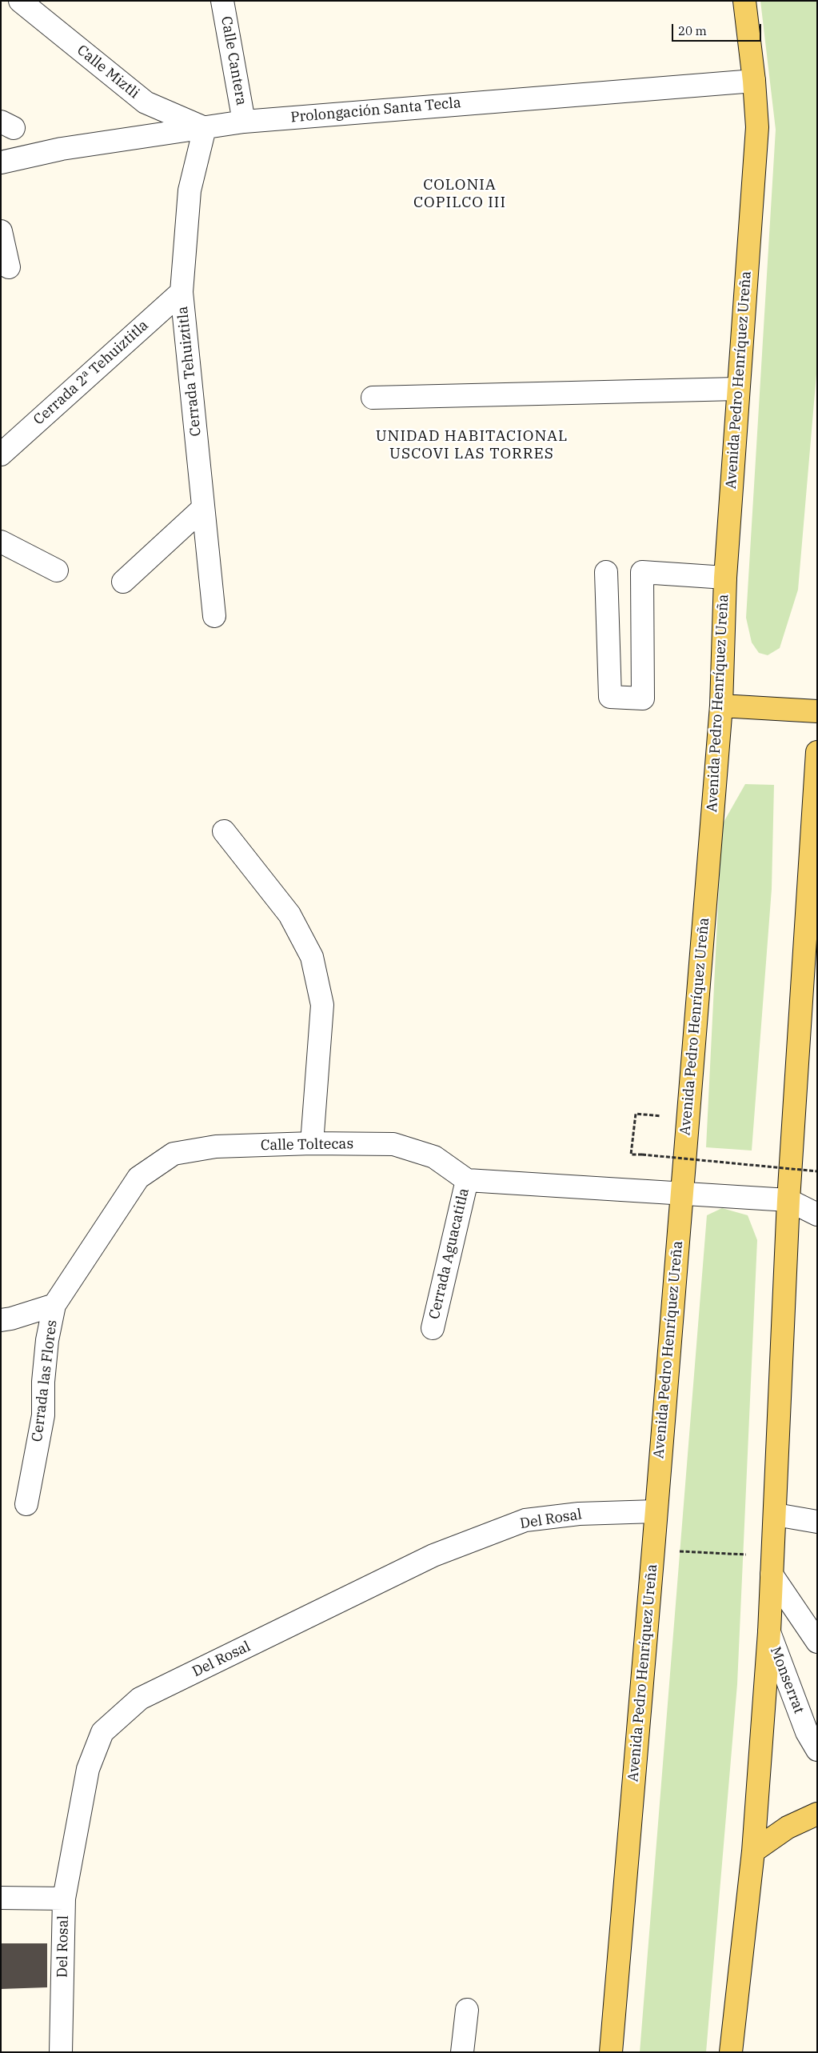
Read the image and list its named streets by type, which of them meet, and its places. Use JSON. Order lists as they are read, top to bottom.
{
  "streets": {
    "main road": ["Avenida Pedro Henríquez Ureña"],
    "street": [
      "Calle Cantera",
      "Calle Miztli",
      "Prolongación Santa Tecla",
      "Cerrada Tehuiztitla",
      "Cerrada 2ª Tehuiztitla",
      "Calle Toltecas",
      "Cerrada Aguacatitla",
      "Cerrada las Flores",
      "Del Rosal",
      "Monserrat"
    ]
  },
  "crossings": [
    ["Calle Cantera", "Prolongación Santa Tecla"],
    ["Calle Miztli", "Prolongación Santa Tecla"],
    ["Calle Miztli", "Cerrada Tehuiztitla"],
    ["Prolongación Santa Tecla", "Cerrada Tehuiztitla"],
    ["Prolongación Santa Tecla", "Avenida Pedro Henríquez Ureña"],
    ["Cerrada Tehuiztitla", "Cerrada 2ª Tehuiztitla"],
    ["Avenida Pedro Henríquez Ureña", "Del Rosal"],
    ["Calle Toltecas", "Cerrada Aguacatitla"],
    ["Calle Toltecas", "Cerrada las Flores"]
  ],
  "districts": ["COLONIA COPILCO III", "UNIDAD HABITACIONAL USCOVI LAS TORRES"],
  "scale_bar": "20 m"
}
